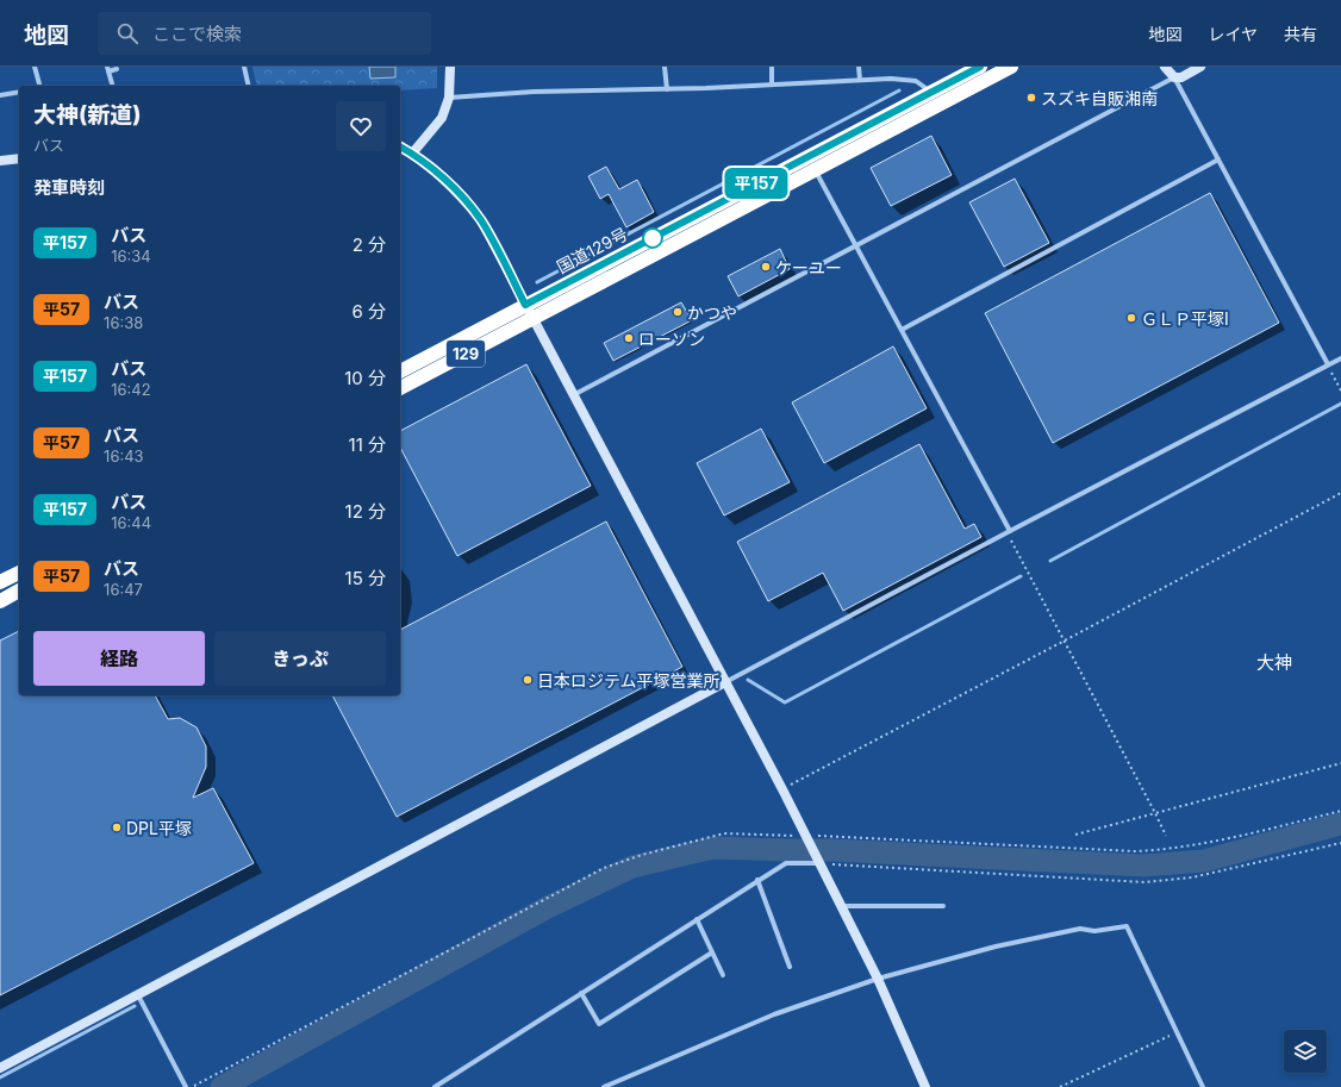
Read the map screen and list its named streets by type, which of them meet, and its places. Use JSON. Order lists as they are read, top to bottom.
{
  "streets": {
    "highway": ["国道129号", "129"]
  },
  "districts": ["大神"],
  "places": [
    "スズキ自販湘南",
    "ケーユー",
    "かつや",
    "ＧＬＰ平塚Ⅰ",
    "ローソン",
    "日本ロジテム平塚営業所",
    "DPL平塚"
  ],
  "lines": ["bus line 平157"],
  "page": {
    "header": "地図",
    "search": "ここで検索",
    "nav": ["地図", "レイヤ", "共有"],
    "on_map": "平157",
    "heading": [
      ["大神(新道)", "バス"],
      "発車時刻"
    ],
    "list": [
      {
        "mark": "平157",
        "name": "バス",
        "note": "16:34",
        "value": "2 分"
      },
      {
        "mark": "平57",
        "name": "バス",
        "note": "16:38",
        "value": "6 分"
      },
      {
        "mark": "平157",
        "name": "バス",
        "note": "16:42",
        "value": "10 分"
      },
      {
        "mark": "平57",
        "name": "バス",
        "note": "16:43",
        "value": "11 分"
      },
      {
        "mark": "平157",
        "name": "バス",
        "note": "16:44",
        "value": "12 分"
      },
      {
        "mark": "平57",
        "name": "バス",
        "note": "16:47",
        "value": "15 分"
      }
    ],
    "buttons": ["経路", "きっぷ"]
  }
}
